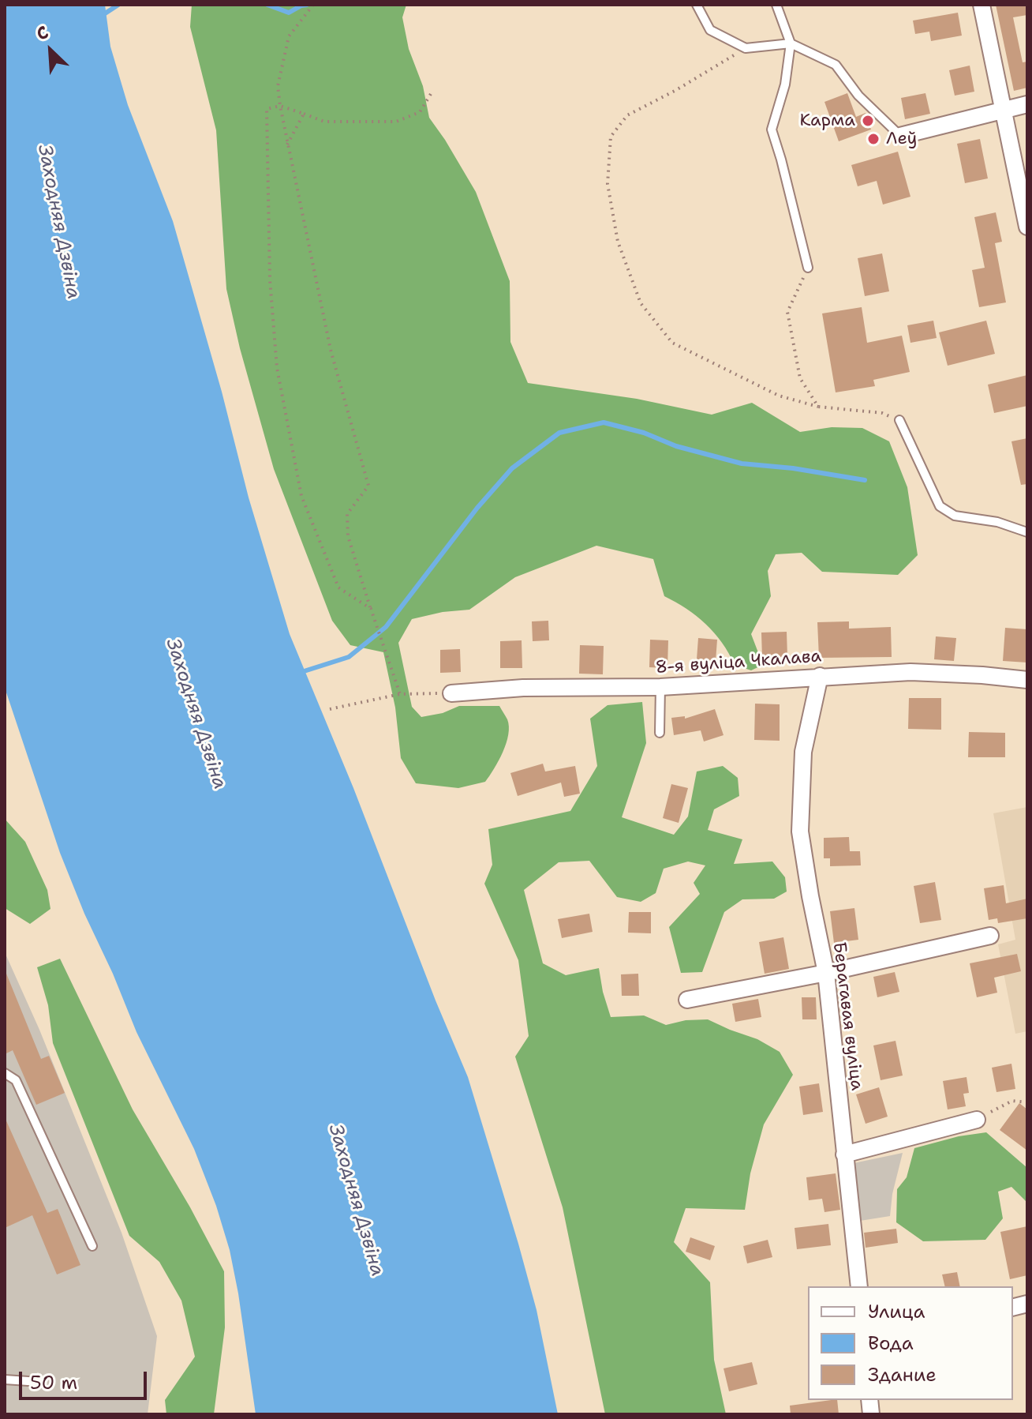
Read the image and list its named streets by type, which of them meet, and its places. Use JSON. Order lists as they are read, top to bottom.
{
  "streets": {
    "street": ["8-я вуліца Чкалава", "Берагавая вуліца"]
  },
  "crossings": [
    ["8-я вуліца Чкалава", "Берагавая вуліца"]
  ],
  "water": ["Заходняя Дзвіна"],
  "places": ["Карма", "Леў"],
  "legend": ["Улица", "Вода", "Здание"],
  "scale_bar": "50 m",
  "north": "top left"
}
